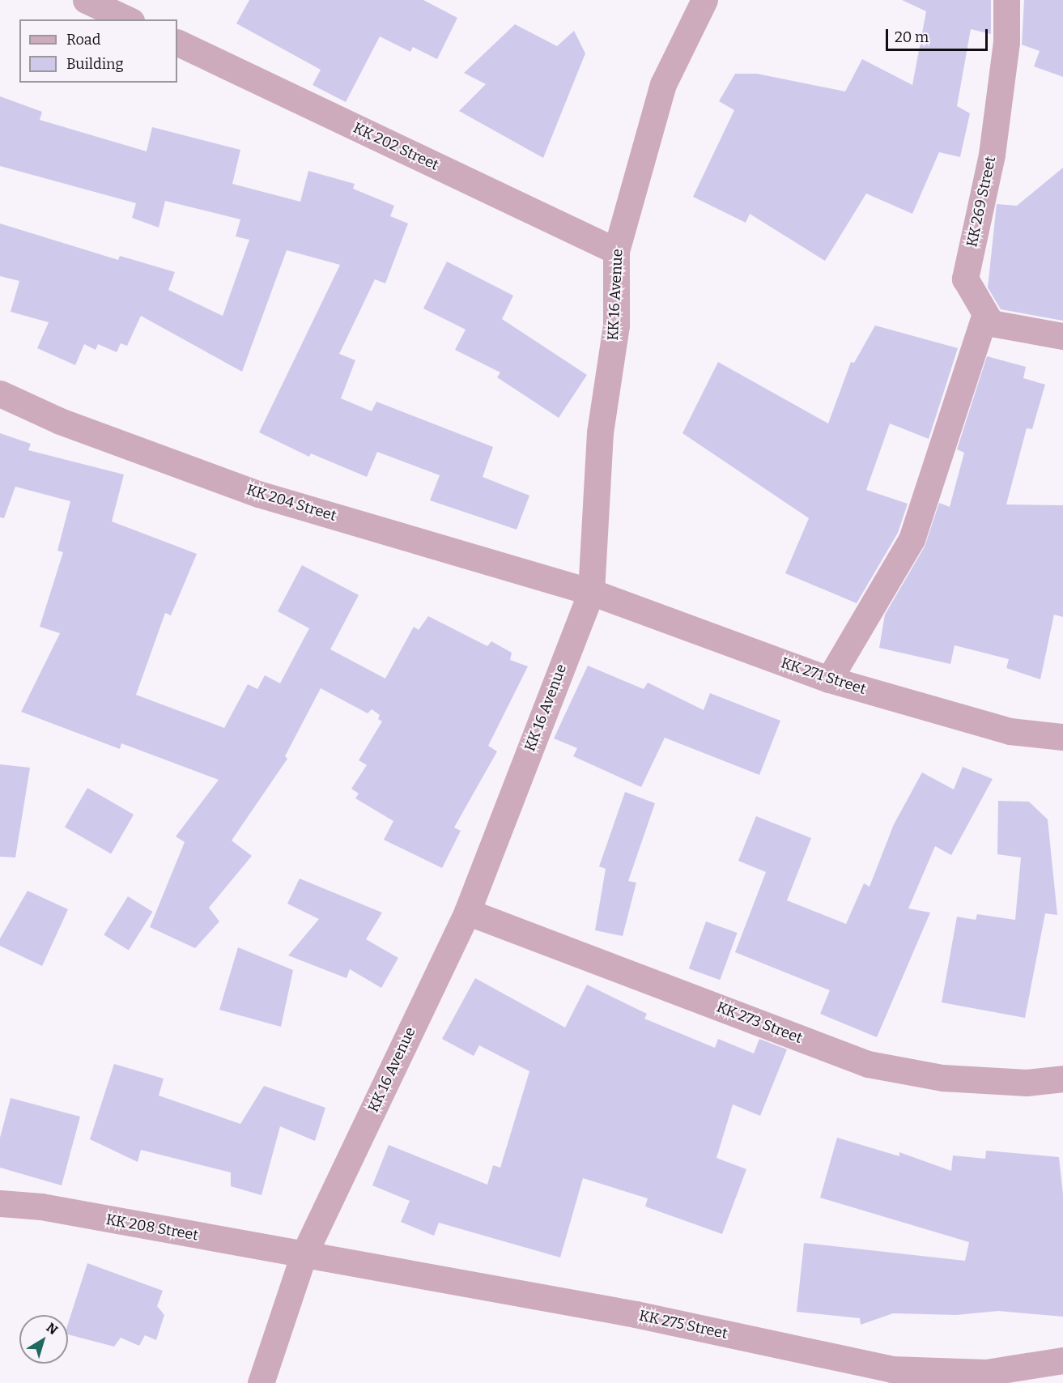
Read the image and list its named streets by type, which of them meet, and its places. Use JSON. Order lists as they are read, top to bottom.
{
  "streets": {
    "street": [
      "KK 202 Street",
      "KK 269 Street",
      "KK 16 Avenue",
      "KK 204 Street",
      "KK 271 Street",
      "KK 273 Street",
      "KK 208 Street",
      "KK 275 Street"
    ]
  },
  "crossings": [
    ["KK 202 Street", "KK 16 Avenue"],
    ["KK 16 Avenue", "KK 204 Street"],
    ["KK 16 Avenue", "KK 271 Street"],
    ["KK 16 Avenue", "KK 273 Street"],
    ["KK 16 Avenue", "KK 208 Street"],
    ["KK 16 Avenue", "KK 275 Street"],
    ["KK 204 Street", "KK 271 Street"],
    ["KK 208 Street", "KK 275 Street"]
  ],
  "legend": ["Road", "Building"],
  "scale_bar": "20 m",
  "north": "top right"
}
